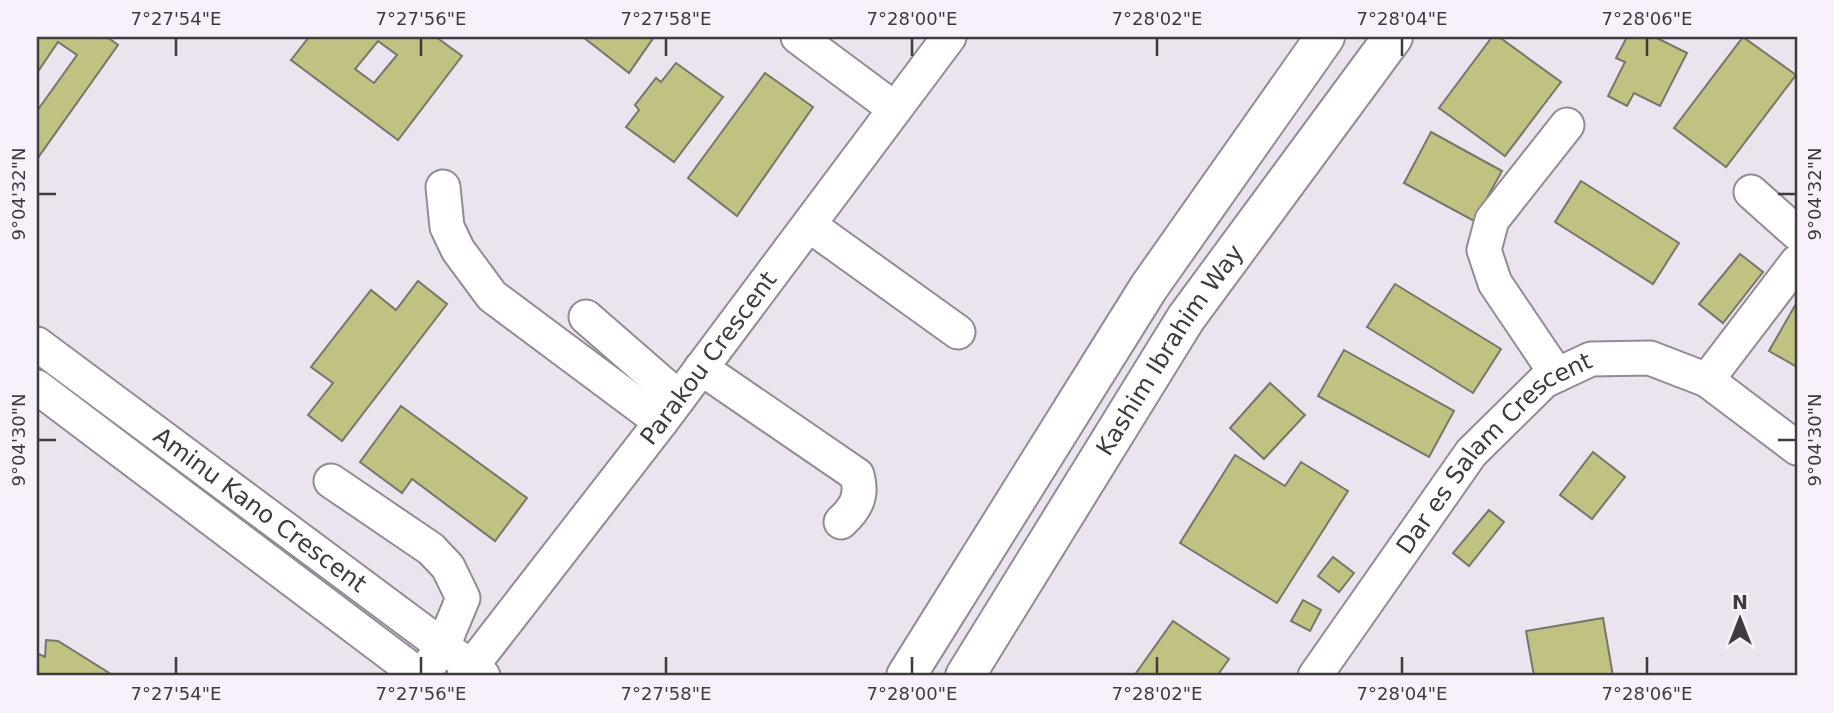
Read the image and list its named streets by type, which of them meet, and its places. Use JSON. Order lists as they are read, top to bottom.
{
  "streets": {
    "main road": ["Kashim Ibrahim Way"],
    "street": ["Parakou Crescent", "Dar es Salam Crescent", "Aminu Kano Crescent"]
  },
  "crossings": [
    ["Parakou Crescent", "Aminu Kano Crescent"]
  ],
  "north": "top",
  "coordinates": [
    "7°27'54\"E",
    "7°27'56\"E",
    "7°27'58\"E",
    "7°28'00\"E",
    "7°28'02\"E",
    "7°28'04\"E",
    "7°28'06\"E",
    "9°04'32\"N",
    "9°04'30\"N"
  ]
}
